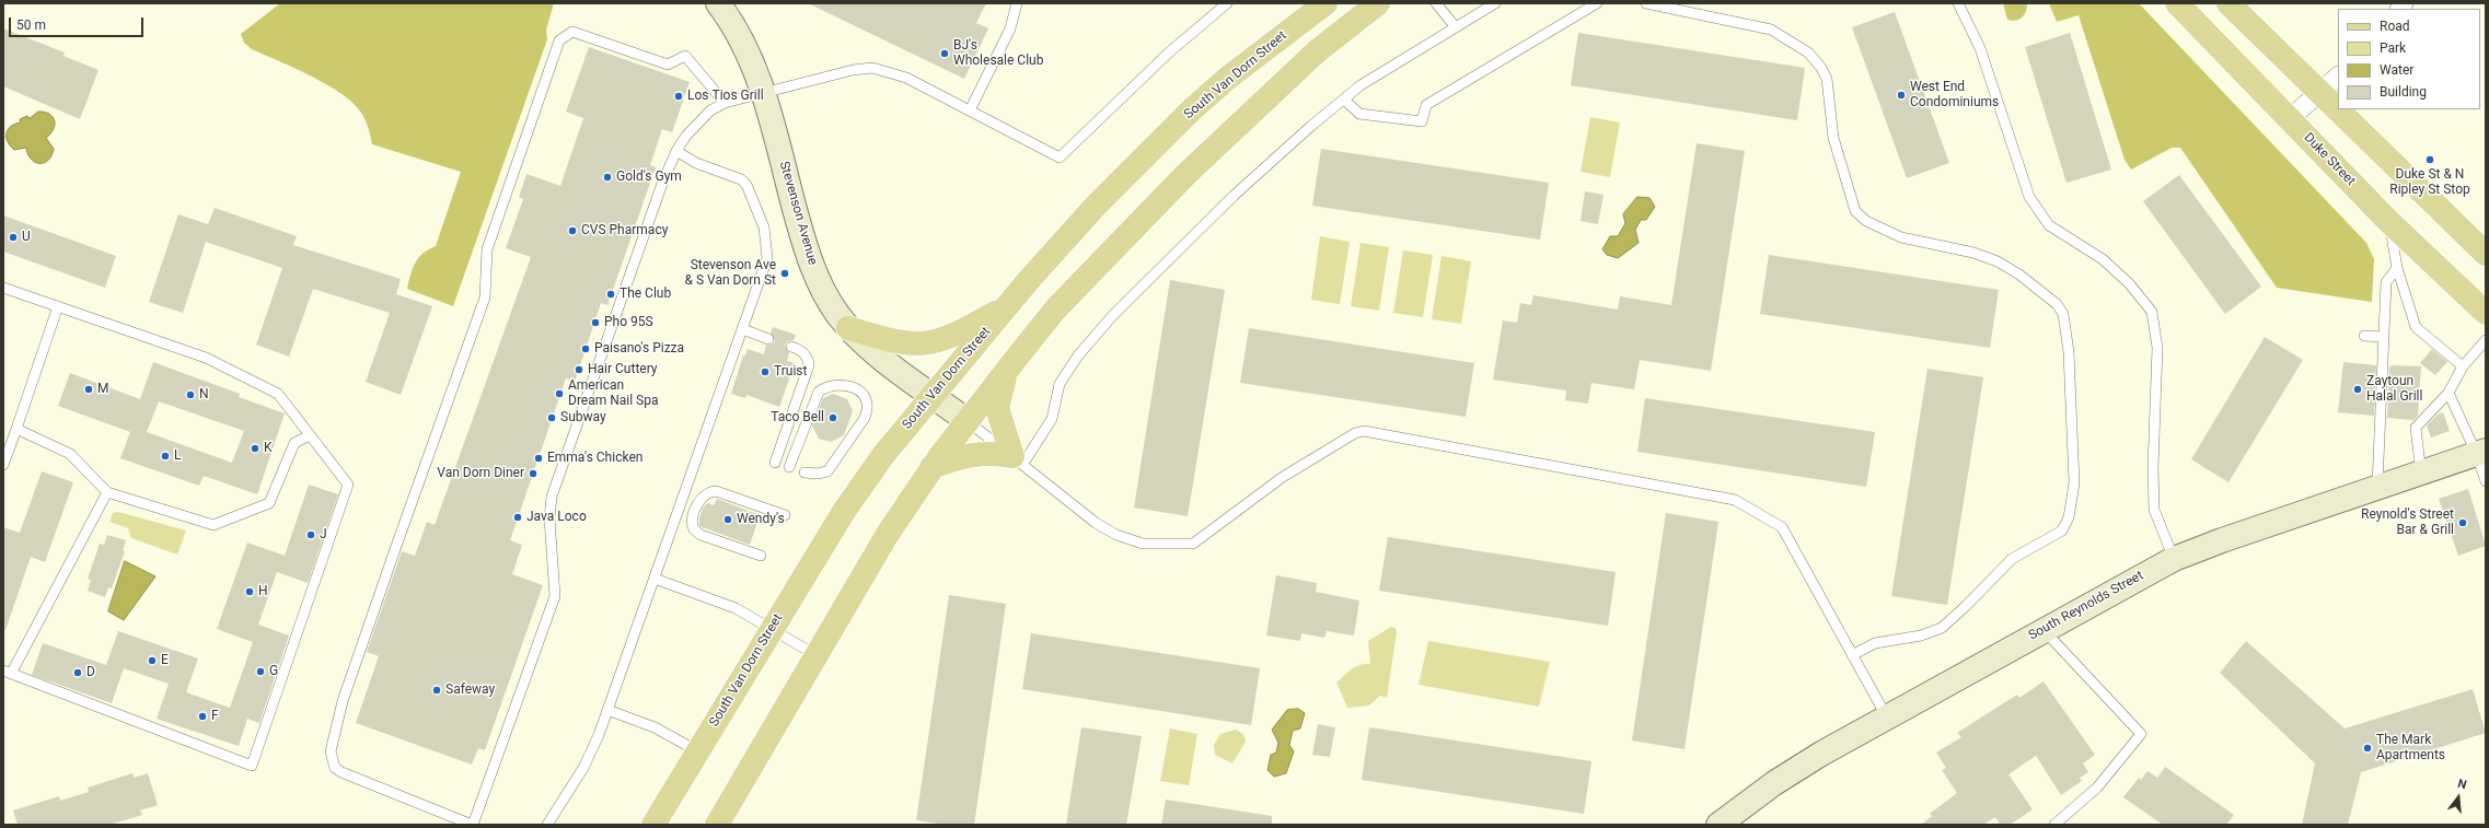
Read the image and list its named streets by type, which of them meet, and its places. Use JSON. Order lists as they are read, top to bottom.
{
  "streets": {
    "main road": ["South Van Dorn Street", "Duke Street"],
    "street": ["Stevenson Avenue", "South Reynolds Street"]
  },
  "crossings": [
    ["South Van Dorn Street", "Stevenson Avenue"]
  ],
  "places": [
    "BJ's Wholesale Club",
    "West End Condominiums",
    "Los Tios Grill",
    "Duke St & N Ripley St Stop",
    "Gold's Gym",
    "CVS Pharmacy",
    "U",
    "Stevenson Ave & S Van Dorn St",
    "The Club",
    "Pho 95S",
    "Paisano's Pizza",
    "Hair Cuttery",
    "Truist",
    "M",
    "Zaytoun Halal Grill",
    "American Dream Nail Spa",
    "N",
    "Subway",
    "Taco Bell",
    "K",
    "L",
    "Emma's Chicken",
    "Van Dorn Diner",
    "Java Loco",
    "Wendy's",
    "Reynold's Street Bar & Grill",
    "J",
    "H",
    "E",
    "G",
    "D",
    "Safeway",
    "F",
    "The Mark Apartments"
  ],
  "legend": [
    "Road",
    "Park",
    "Water",
    "Building"
  ],
  "scale_bar": "50 m",
  "north": "top"
}
